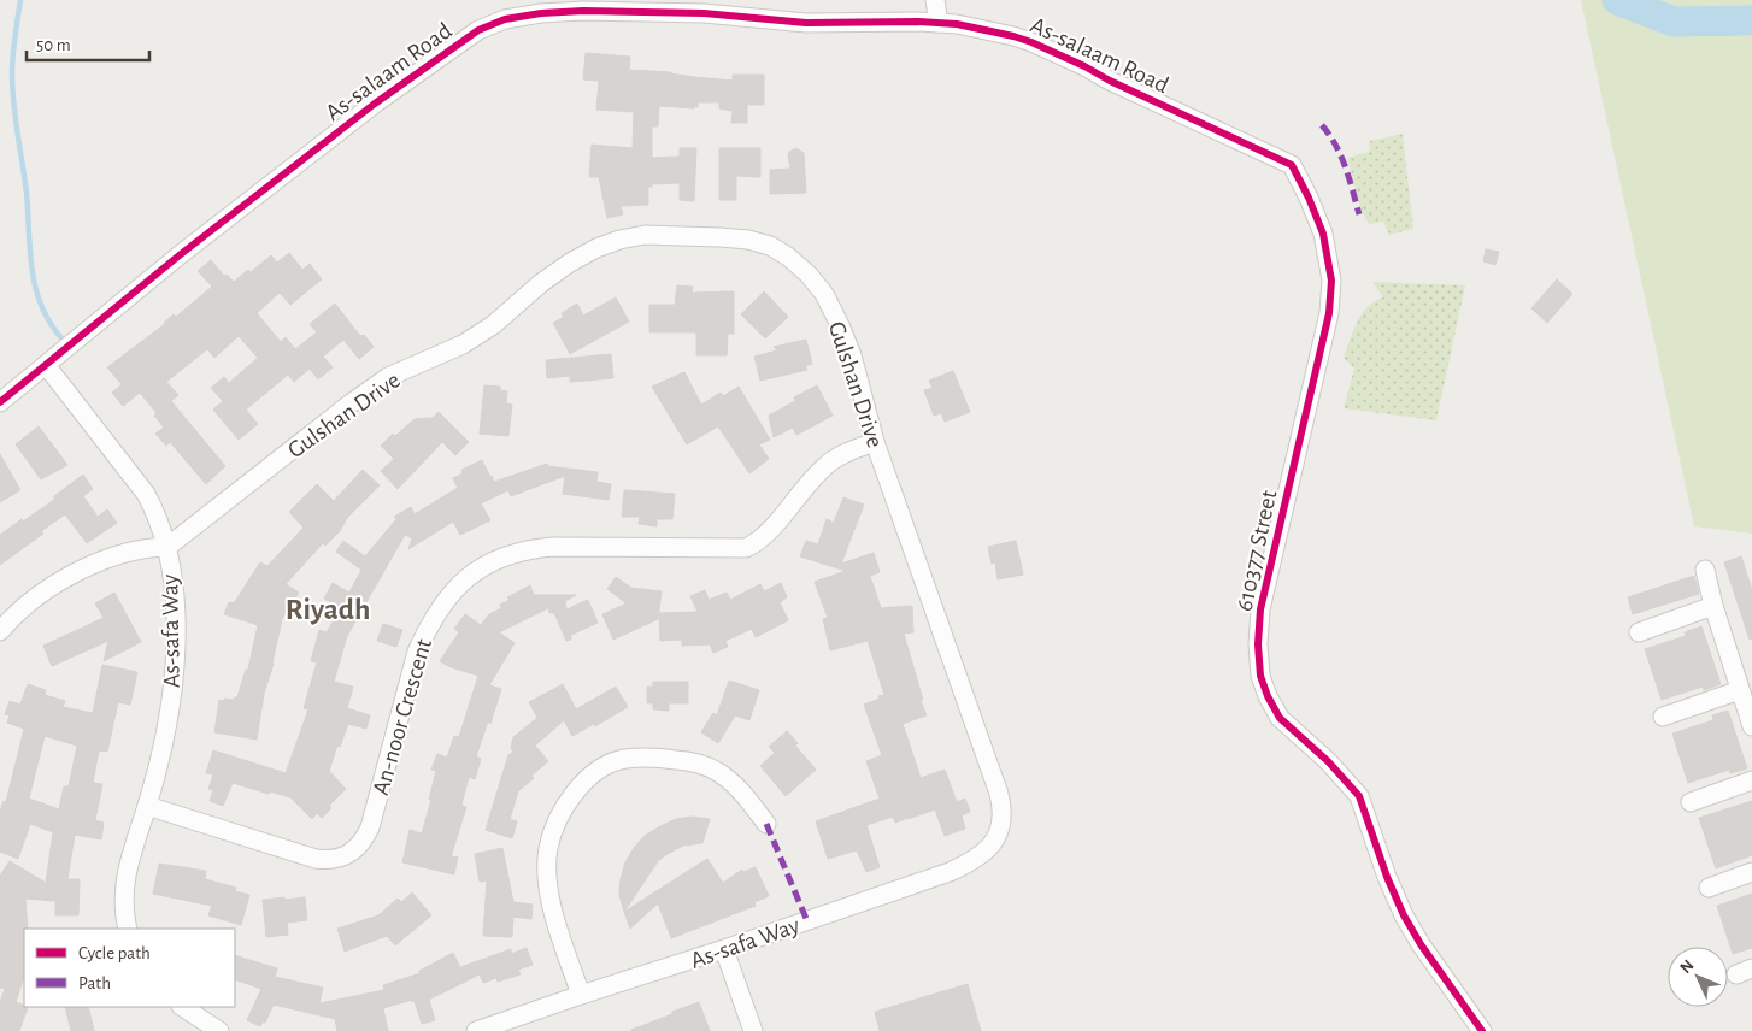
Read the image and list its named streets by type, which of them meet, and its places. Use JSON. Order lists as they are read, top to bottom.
{
  "streets": {
    "street": [
      "As-salaam Road",
      "Gulshan Drive",
      "610377 Street",
      "As-safa Way",
      "An-noor Crescent"
    ]
  },
  "crossings": [
    ["As-salaam Road", "610377 Street"],
    ["As-salaam Road", "As-safa Way"],
    ["Gulshan Drive", "As-safa Way"],
    ["Gulshan Drive", "An-noor Crescent"],
    ["As-safa Way", "An-noor Crescent"]
  ],
  "districts": ["Riyadh"],
  "legend": ["Cycle path", "Path"],
  "scale_bar": "50 m",
  "north": "top left"
}
